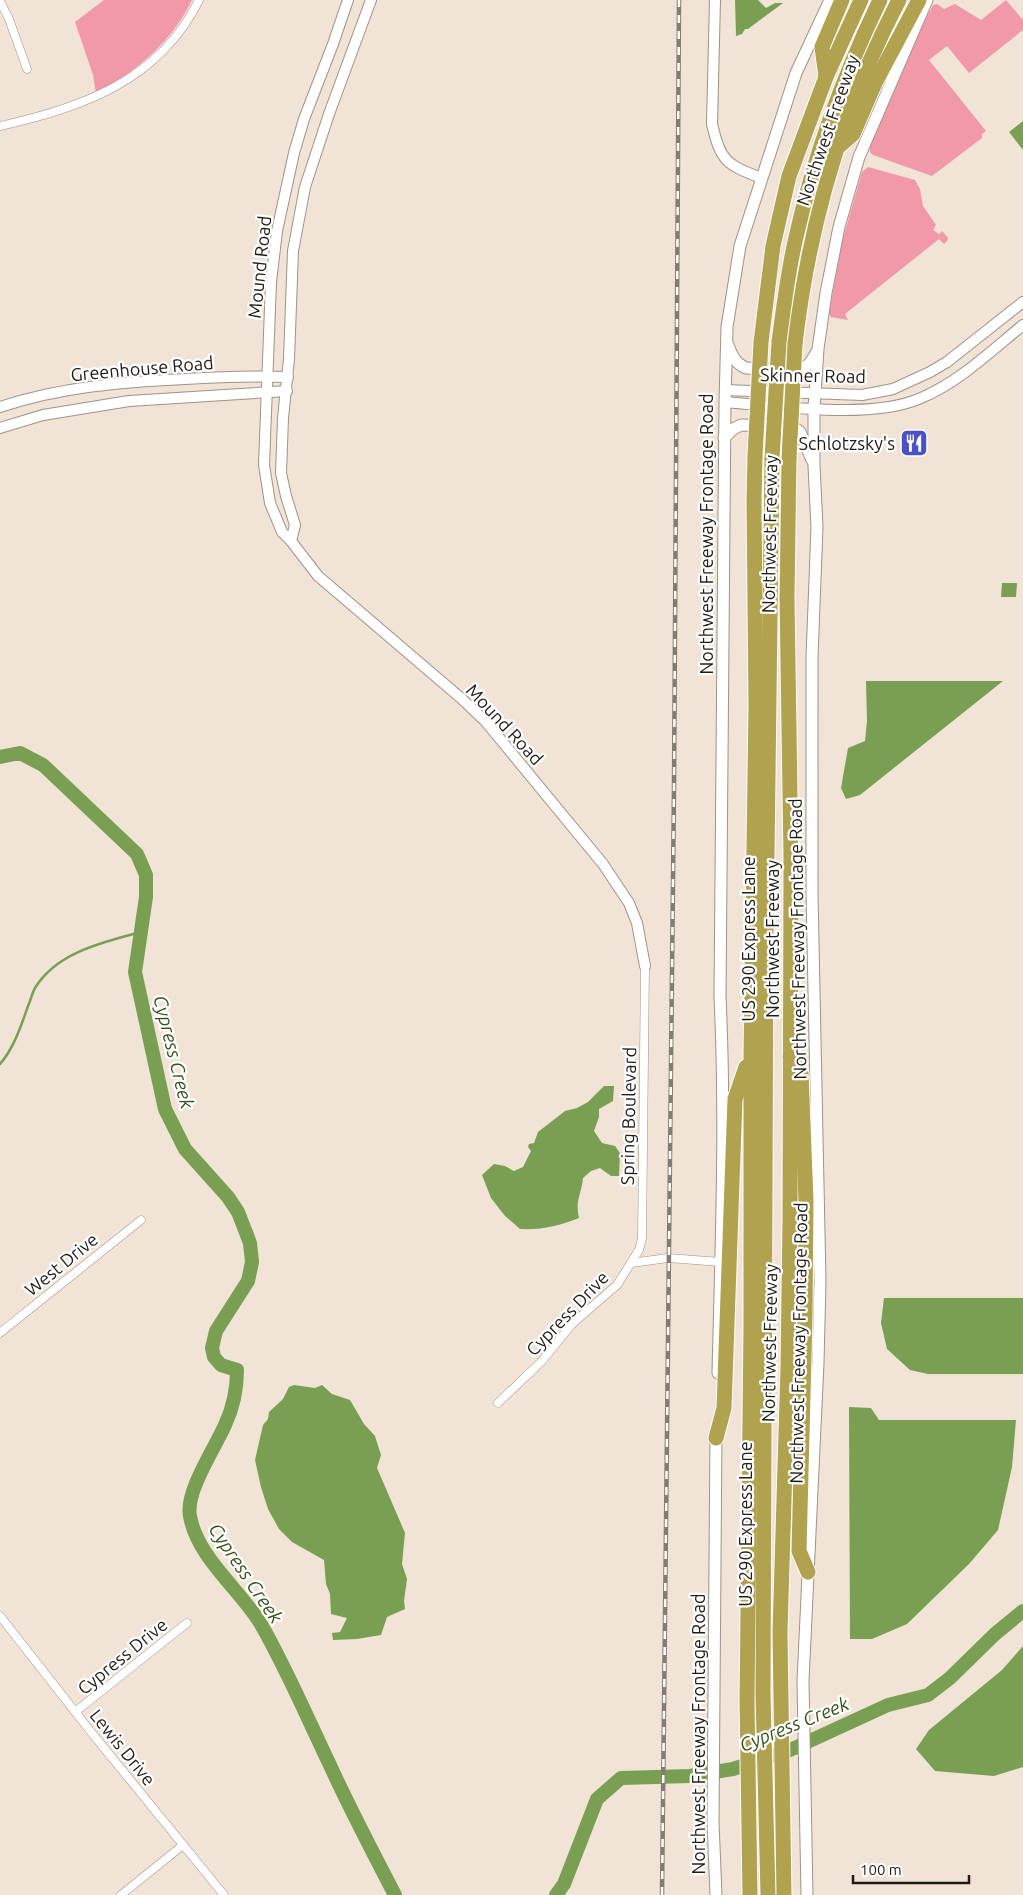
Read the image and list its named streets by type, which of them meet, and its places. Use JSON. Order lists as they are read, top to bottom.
{
  "streets": {
    "highway": ["Northwest Freeway", "US 290 Express Lane"],
    "main road": ["Northwest Freeway Frontage Road"],
    "street": [
      "Mound Road",
      "Greenhouse Road",
      "Skinner Road",
      "Spring Boulevard",
      "West Drive",
      "Cypress Drive",
      "Lewis Drive"
    ]
  },
  "crossings": [
    ["Mound Road", "Greenhouse Road"],
    ["Mound Road", "Spring Boulevard"],
    ["Skinner Road", "Northwest Freeway Frontage Road"],
    ["Spring Boulevard", "Cypress Drive"],
    ["Cypress Drive", "Lewis Drive"]
  ],
  "water": ["Cypress Creek"],
  "places": {
    "restaurant": ["Schlotzsky's"]
  },
  "scale_bar": "100 m"
}
